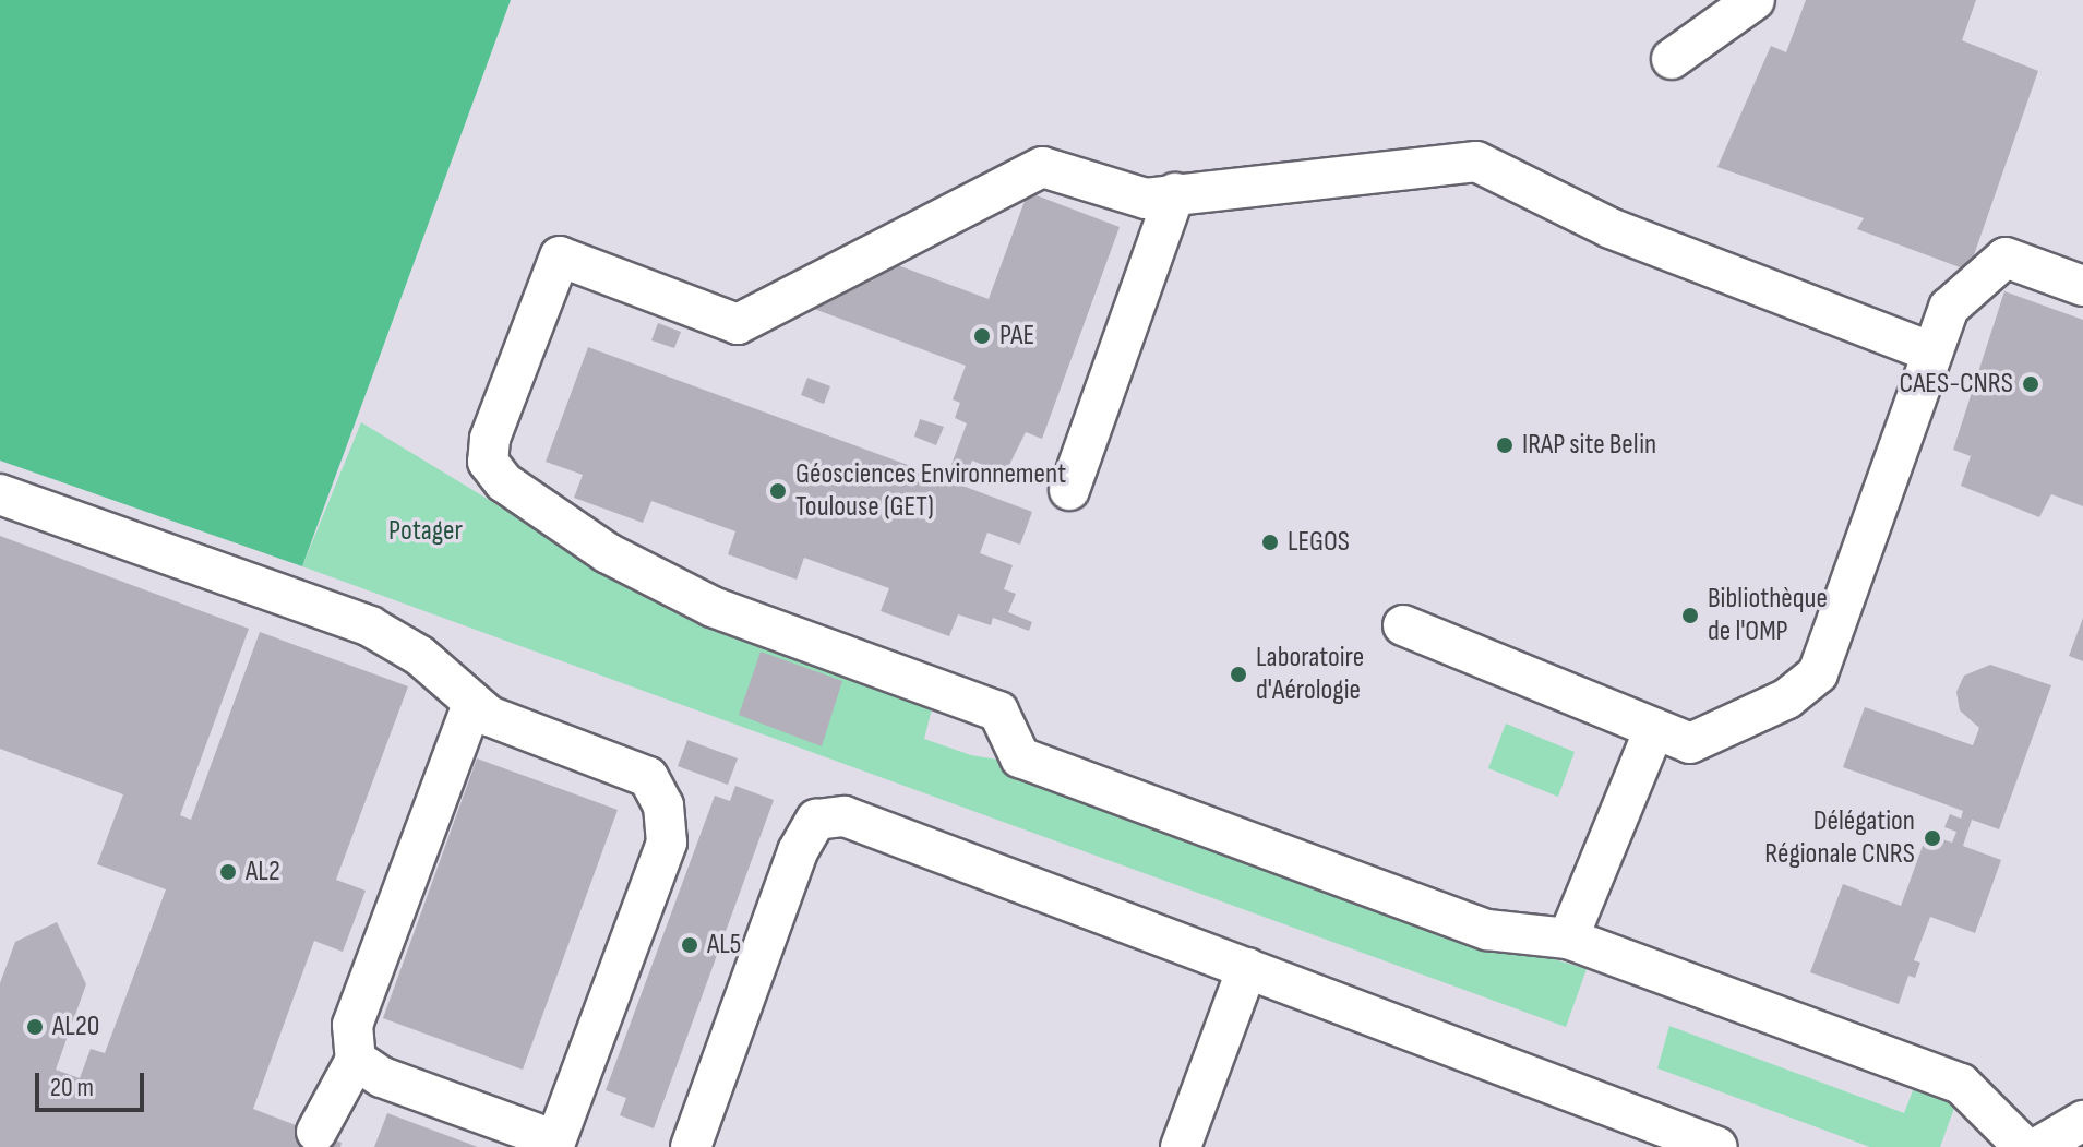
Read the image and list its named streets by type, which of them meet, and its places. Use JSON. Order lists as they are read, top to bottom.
{
  "parks": ["Potager"],
  "places": [
    "PAE",
    "CAES-CNRS",
    "IRAP site Belin",
    "Géosciences Environnement Toulouse (GET)",
    "LEGOS",
    "Bibliothèque de l'OMP",
    "Laboratoire d'Aérologie",
    "Délégation Régionale CNRS",
    "AL2",
    "AL5",
    "AL20"
  ],
  "scale_bar": "20 m"
}
